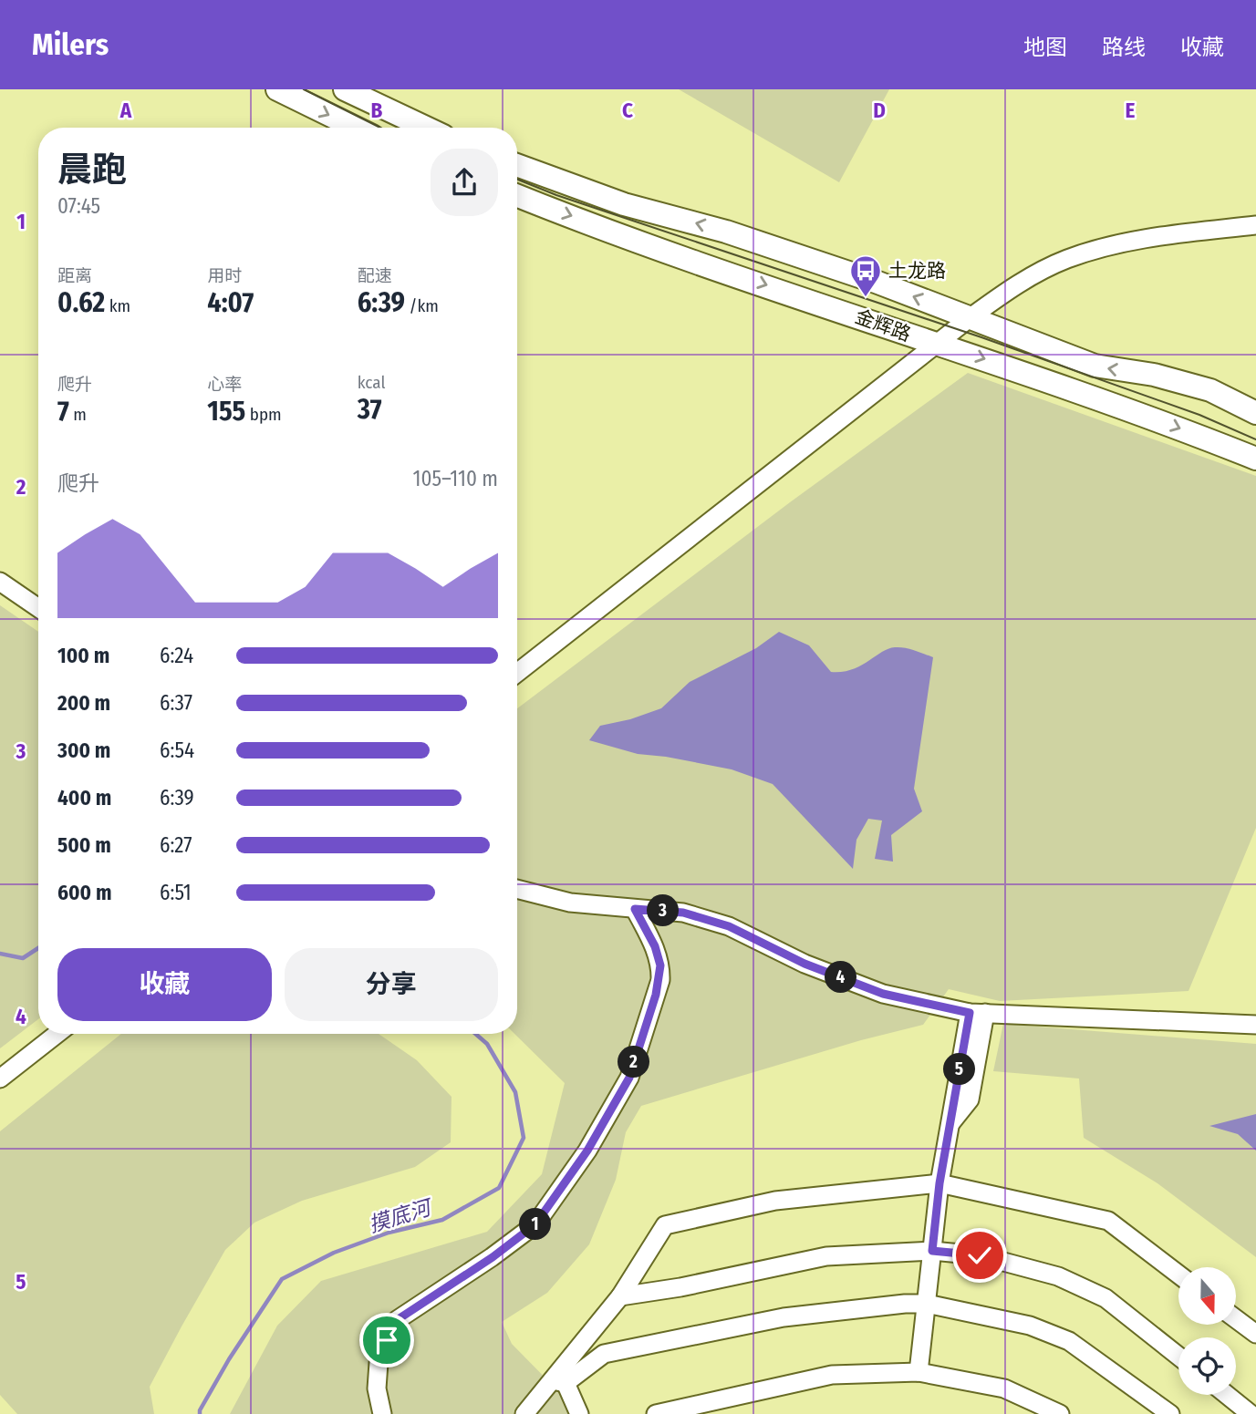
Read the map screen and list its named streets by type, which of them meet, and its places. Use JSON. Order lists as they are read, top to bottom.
{
  "streets": {
    "main road": ["金辉路"]
  },
  "water": ["摸底河"],
  "places": {
    "bus stop": ["土龙路"]
  },
  "north": "bottom",
  "page": {
    "header": "Milers",
    "nav": ["地图", "路线", "收藏"],
    "heading": ["晨跑", "07:45"],
    "stats": [
      ["距离", "0.62 km"],
      ["用时", "4:07"],
      ["配速", "6:39 /km"],
      ["爬升", "7 m"],
      ["心率", "155 bpm"],
      ["kcal", "37"]
    ],
    "chart": ["爬升", "105–110 m"],
    "list": [
      {
        "name": "100 m",
        "note": "6:24"
      },
      {
        "name": "200 m",
        "note": "6:37"
      },
      {
        "name": "300 m",
        "note": "6:54"
      },
      {
        "name": "400 m",
        "note": "6:39"
      },
      {
        "name": "500 m",
        "note": "6:27"
      },
      {
        "name": "600 m",
        "note": "6:51"
      }
    ],
    "pins": [
      "3",
      "4",
      "2",
      "5",
      "1"
    ],
    "buttons": ["收藏", "分享"]
  },
  "grid": {
    "columns": [
      "A",
      "B",
      "C",
      "D",
      "E"
    ],
    "rows": [
      "1",
      "2",
      "3",
      "4",
      "5"
    ]
  }
}
